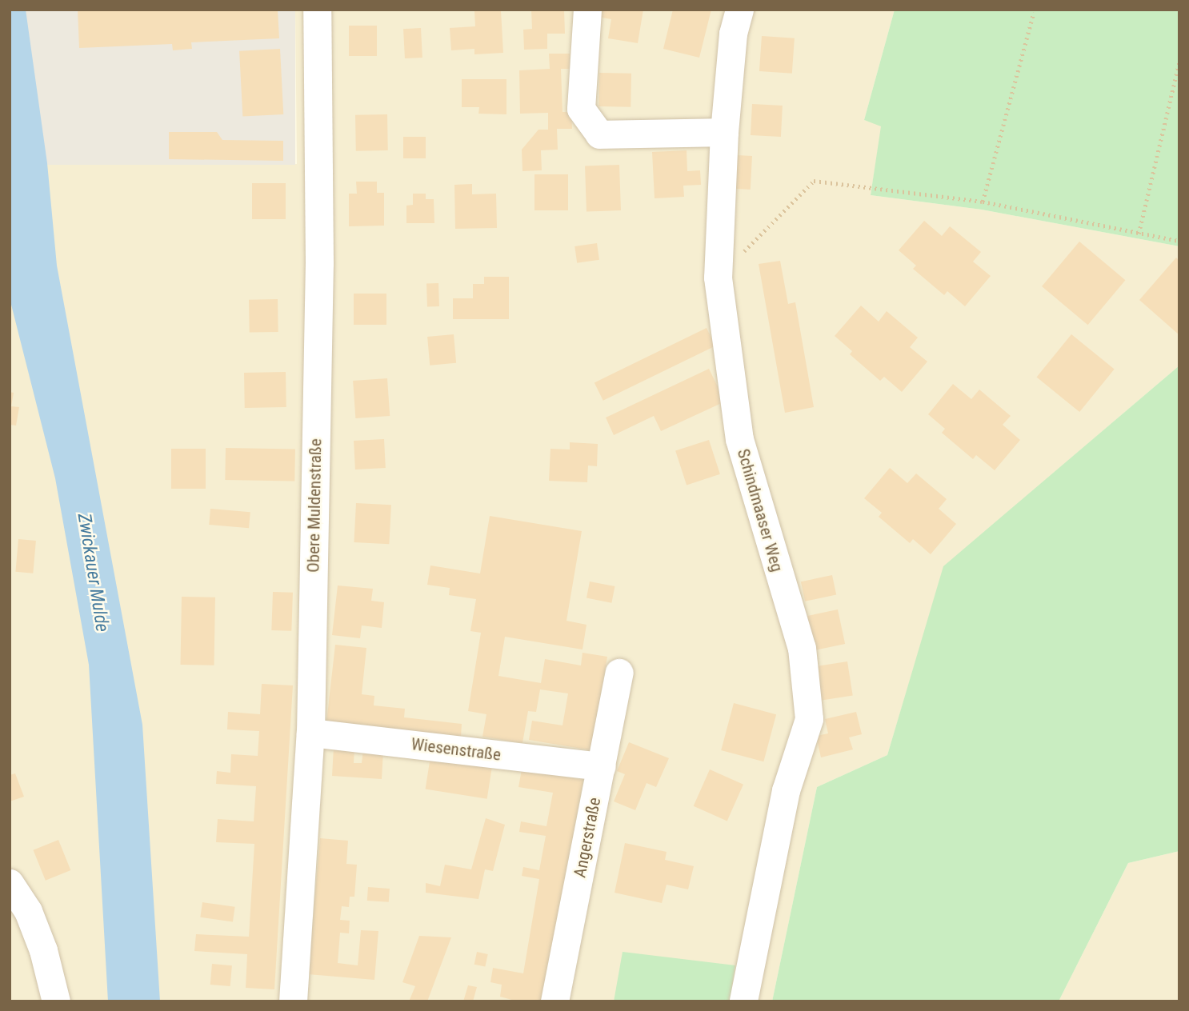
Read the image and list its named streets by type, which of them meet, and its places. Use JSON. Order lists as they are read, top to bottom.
{
  "streets": {
    "street": [
      "Obere Muldenstraße",
      "Schindmaaser Weg",
      "Wiesenstraße",
      "Angerstraße"
    ]
  },
  "crossings": [
    ["Obere Muldenstraße", "Wiesenstraße"],
    ["Wiesenstraße", "Angerstraße"]
  ],
  "water": ["Zwickauer Mulde"]
}
